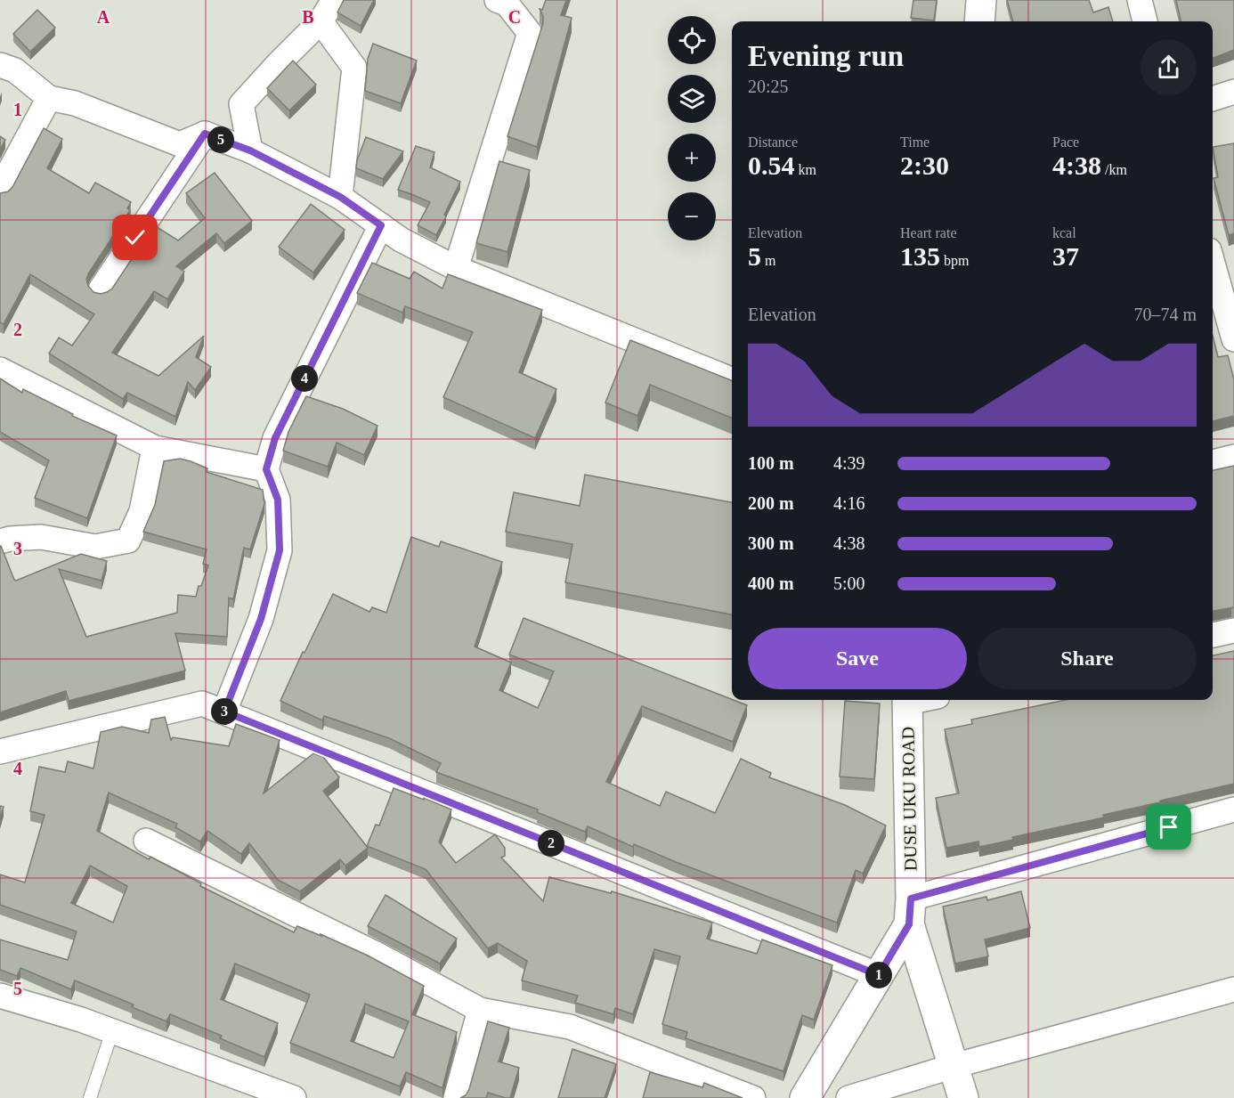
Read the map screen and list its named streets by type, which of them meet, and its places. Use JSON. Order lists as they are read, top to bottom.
{
  "streets": {
    "street": ["DUSE UKU ROAD"]
  },
  "page": {
    "map_buttons": ["+", "−"],
    "heading": ["Evening run", "20:25"],
    "stats": [
      ["Distance", "0.54 km"],
      ["Time", "2:30"],
      ["Pace", "4:38 /km"],
      ["Elevation", "5 m"],
      ["Heart rate", "135 bpm"],
      ["kcal", "37"]
    ],
    "pins": [
      "5",
      "4",
      "3",
      "2",
      "1"
    ],
    "chart": ["Elevation", "70–74 m"],
    "list": [
      {
        "name": "100 m",
        "note": "4:39"
      },
      {
        "name": "200 m",
        "note": "4:16"
      },
      {
        "name": "300 m",
        "note": "4:38"
      },
      {
        "name": "400 m",
        "note": "5:00"
      }
    ],
    "buttons": ["Save", "Share"]
  },
  "grid": {
    "columns": ["A", "B", "C"],
    "rows": [
      "1",
      "2",
      "3",
      "4",
      "5"
    ]
  }
}
